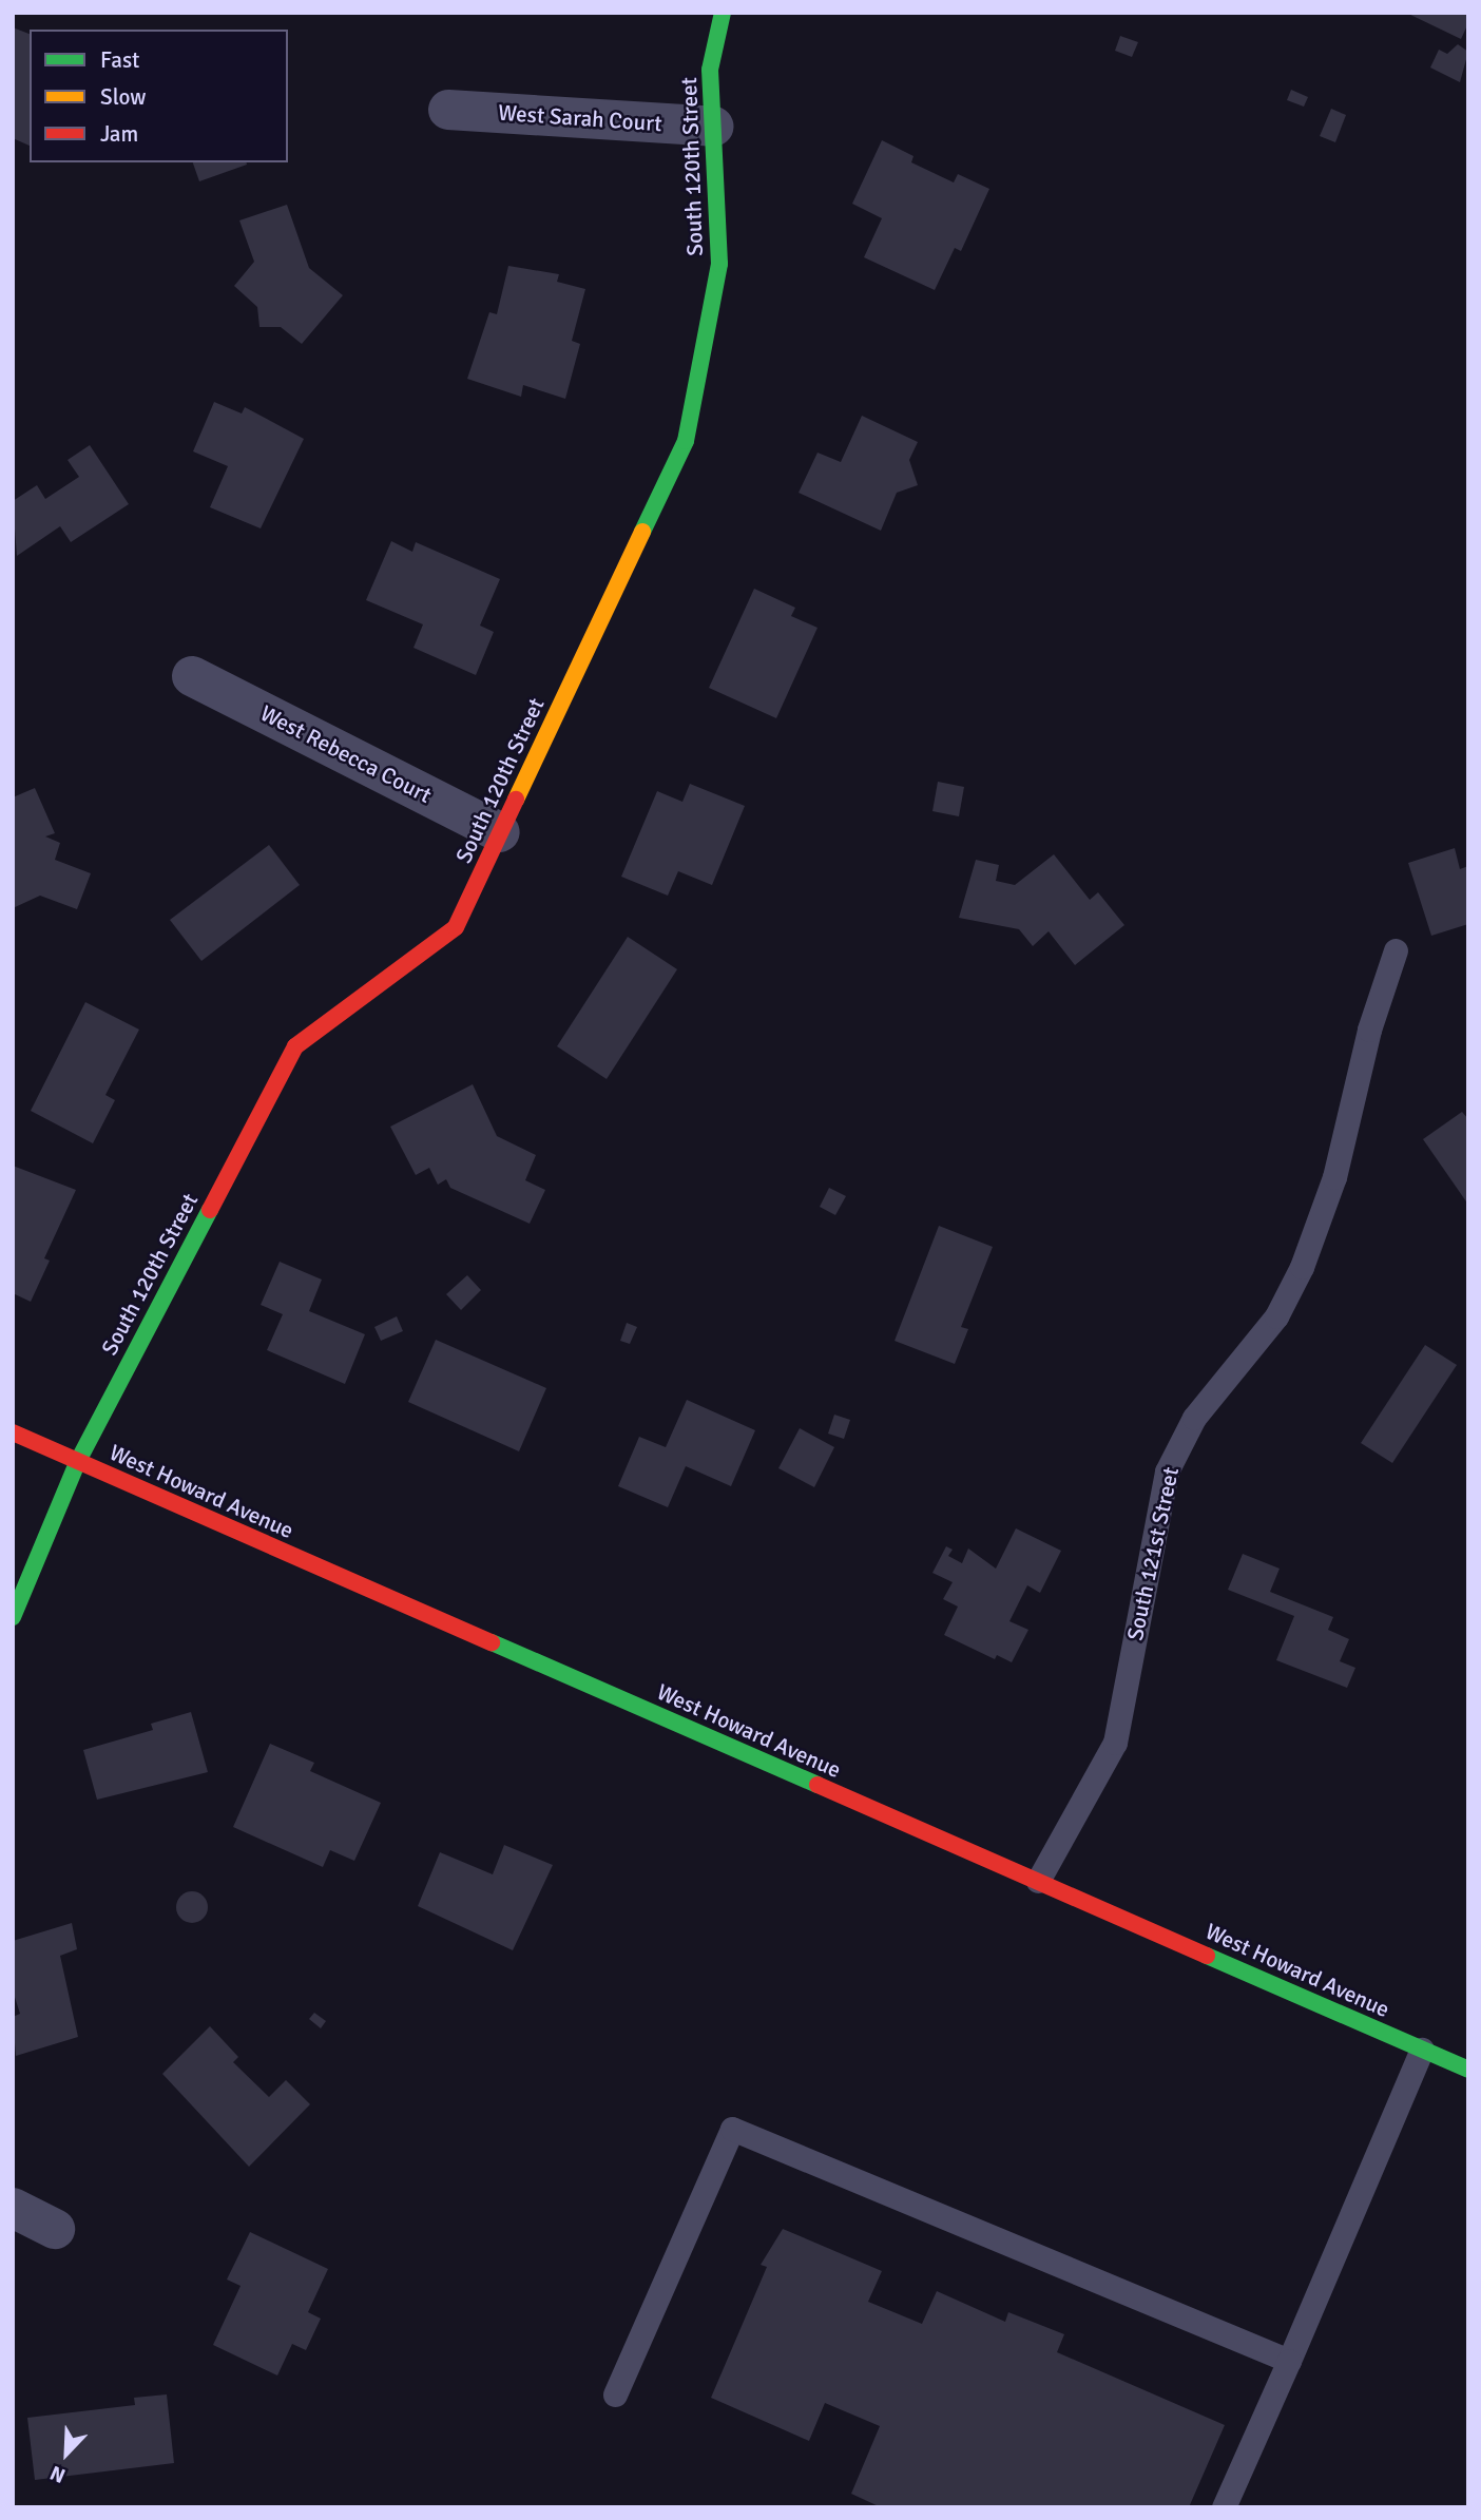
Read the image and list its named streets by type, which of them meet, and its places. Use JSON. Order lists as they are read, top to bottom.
{
  "streets": {
    "street": [
      "West Sarah Court",
      "South 120th Street",
      "West Rebecca Court",
      "West Howard Avenue"
    ],
    "lane": ["South 121st Street"]
  },
  "crossings": [
    ["West Sarah Court", "South 120th Street"],
    ["South 120th Street", "West Rebecca Court"],
    ["South 120th Street", "West Howard Avenue"],
    ["West Howard Avenue", "South 121st Street"]
  ],
  "legend": ["Fast", "Slow", "Jam"],
  "north": "bottom left"
}
